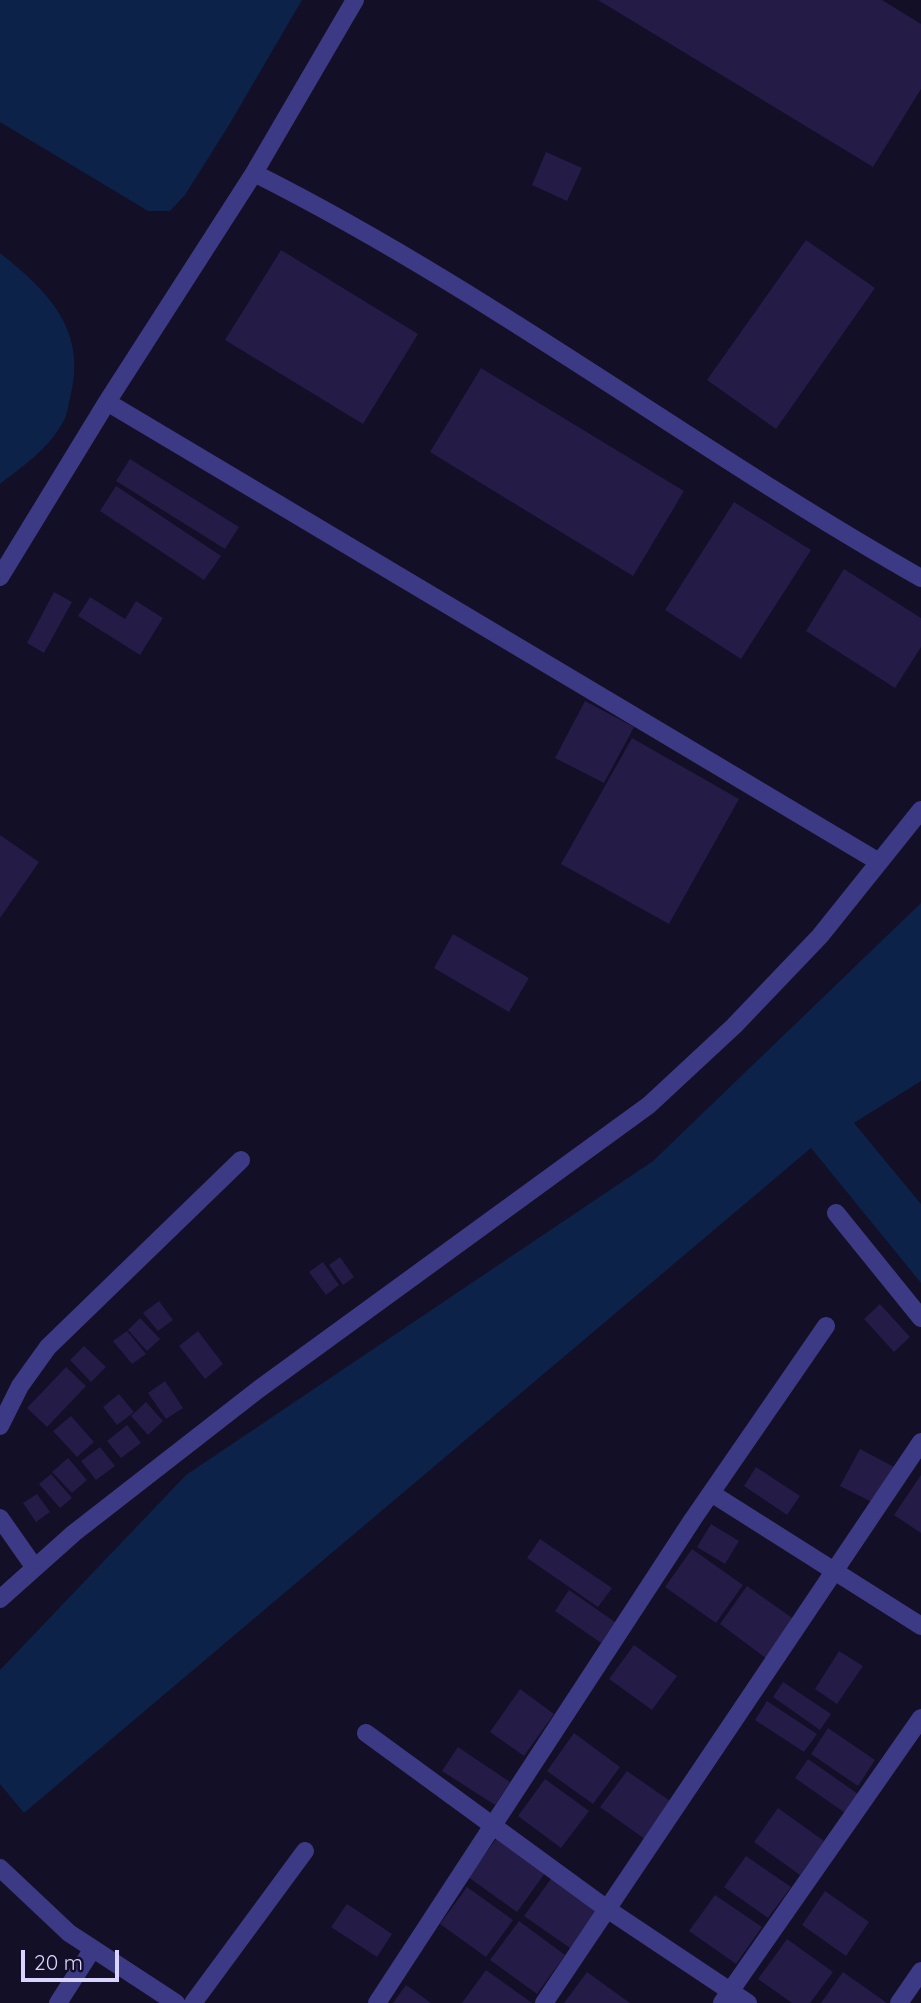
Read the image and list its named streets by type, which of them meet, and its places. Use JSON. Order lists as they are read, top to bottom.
{
  "scale_bar": "20 m"
}
